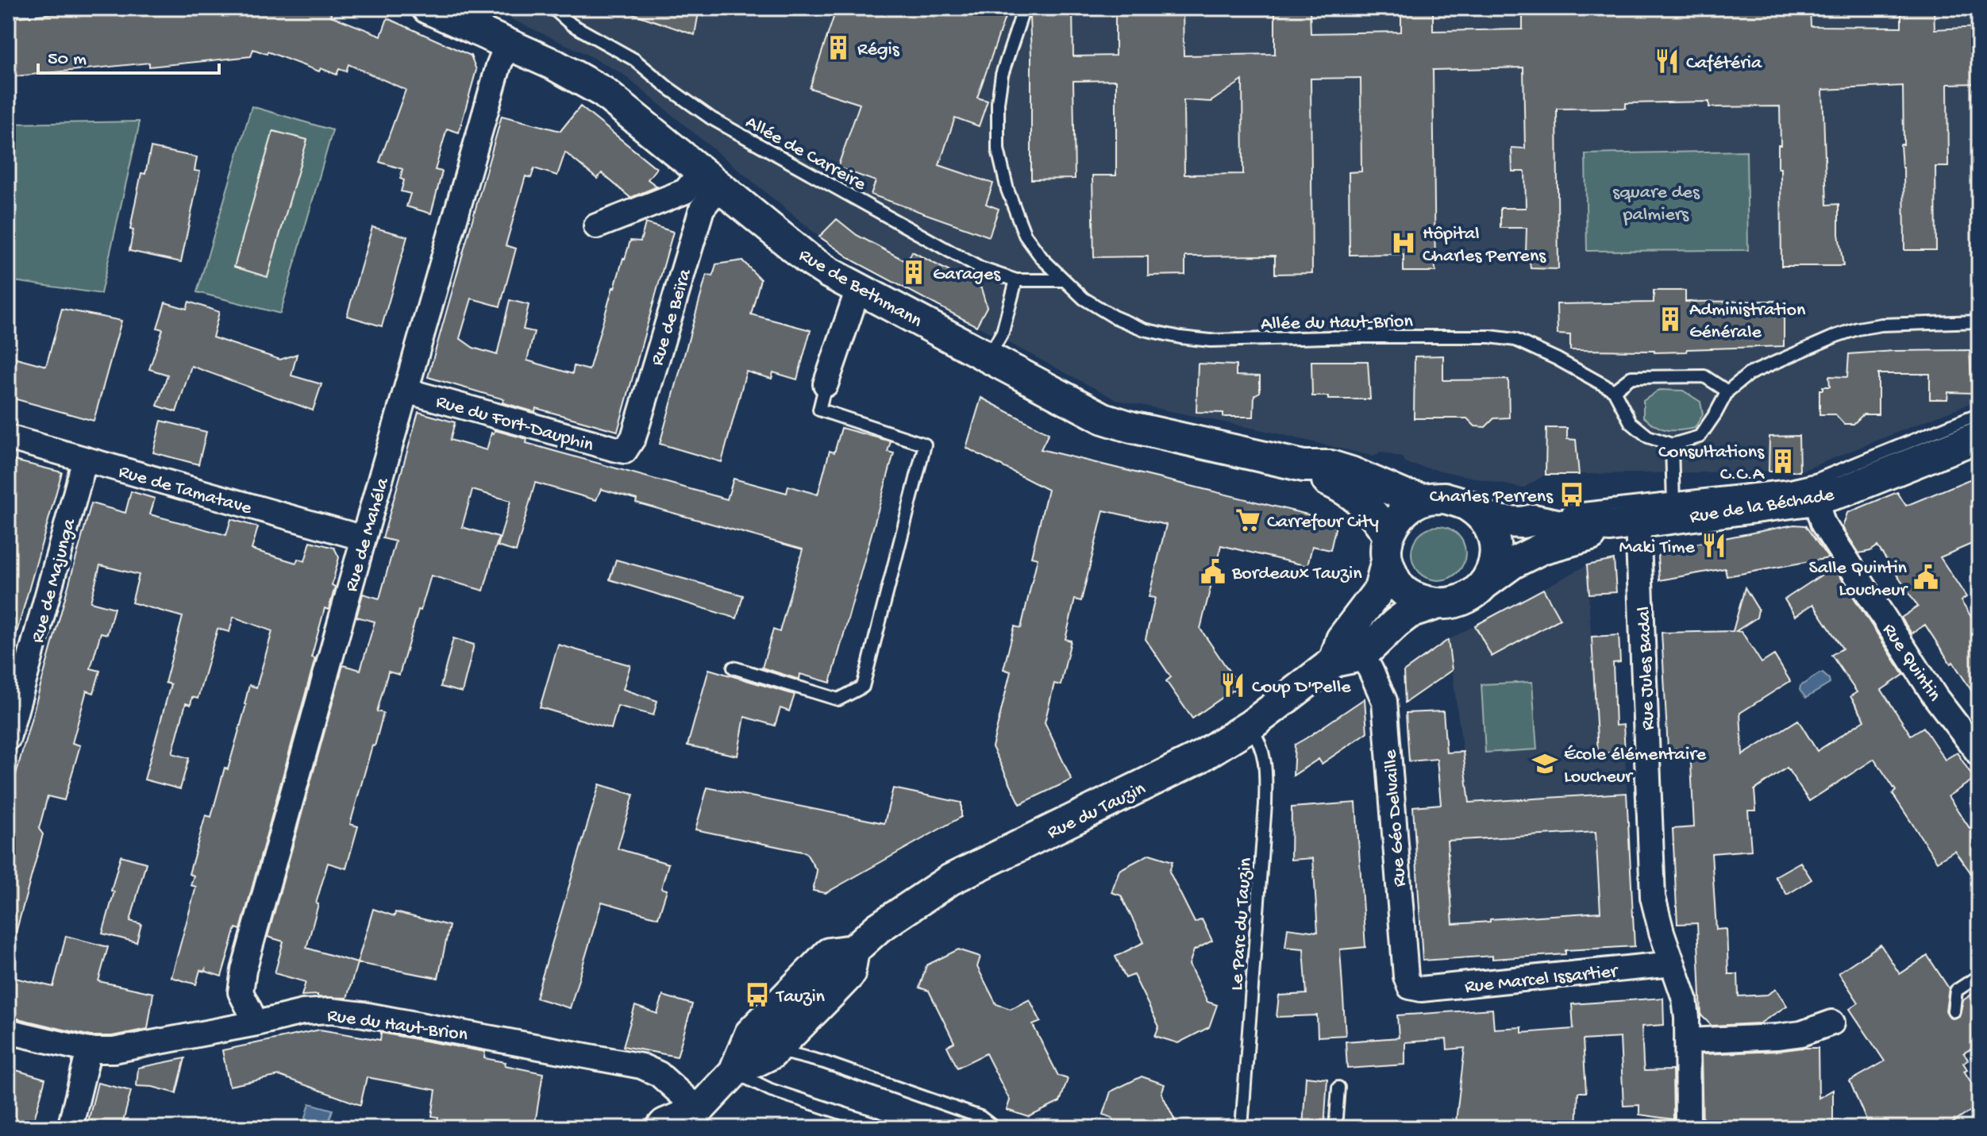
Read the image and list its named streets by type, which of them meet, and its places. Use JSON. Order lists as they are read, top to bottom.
{
  "streets": {
    "street": [
      "Rue de Bethmann",
      "Rue de Beïra",
      "Rue du Fort-Dauphin",
      "Rue de Tamatave",
      "Rue de la Béchade",
      "Rue de Mahéla",
      "Rue de Majunga",
      "Rue Quintin",
      "Rue Jules Badal",
      "Rue du Tauzin",
      "Rue Géo Delvaille",
      "Rue Marcel Issartier",
      "Rue du Haut-Brion"
    ],
    "lane": ["Allée de Carreire", "Allée du Haut-Brion", "Le Parc du Tauzin"]
  },
  "crossings": [
    ["Allée de Carreire", "Allée du Haut-Brion"],
    ["Rue de Bethmann", "Rue de Beïra"],
    ["Rue de Bethmann", "Rue de la Béchade"],
    ["Rue de Bethmann", "Rue de Mahéla"],
    ["Rue de Bethmann", "Rue du Tauzin"],
    ["Rue de Beïra", "Rue du Fort-Dauphin"],
    ["Rue du Fort-Dauphin", "Rue de Mahéla"],
    ["Rue de Tamatave", "Rue de Mahéla"],
    ["Rue de Tamatave", "Rue de Majunga"],
    ["Rue de la Béchade", "Rue Quintin"],
    ["Rue de la Béchade", "Rue Jules Badal"],
    ["Rue de la Béchade", "Rue du Tauzin"],
    ["Rue de Mahéla", "Rue du Haut-Brion"],
    ["Rue Jules Badal", "Rue Marcel Issartier"],
    ["Rue du Tauzin", "Rue Géo Delvaille"],
    ["Rue du Tauzin", "Le Parc du Tauzin"],
    ["Rue du Tauzin", "Rue du Haut-Brion"],
    ["Rue Géo Delvaille", "Rue Marcel Issartier"]
  ],
  "parks": ["square des palmiers"],
  "places": {
    "building": [
      "Régis",
      "Garages",
      "Administration Générale",
      "Consultations C.C.A"
    ],
    "restaurant": ["Cafétéria", "Maki Time", "Coup D'Pelle"],
    "hospital": ["Hôpital Charles Perrens"],
    "bus stop": ["Charles Perrens", "Tauzin"],
    "supermarket": ["Carrefour City"],
    "public building": ["Bordeaux Tauzin", "Salle Quintin Loucheur"],
    "school or university": ["École élémentaire Loucheur"]
  },
  "scale_bar": "50 m"
}
